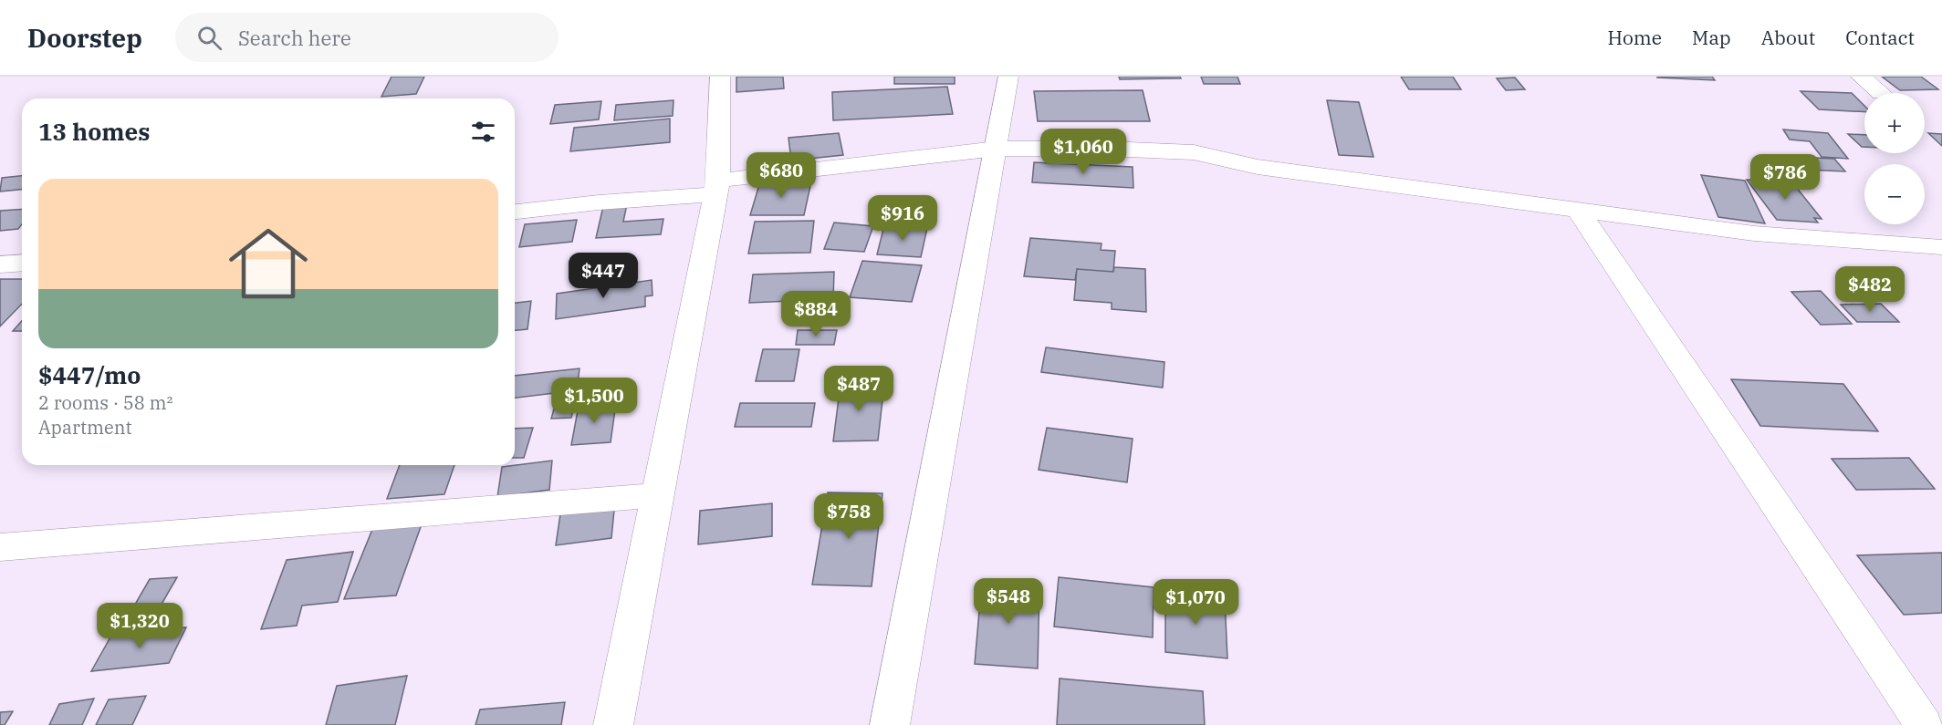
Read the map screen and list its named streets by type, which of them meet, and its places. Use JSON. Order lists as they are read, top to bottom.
{
  "page": {
    "header": "Doorstep",
    "search": "Search here",
    "nav": [
      "Home",
      "Map",
      "About",
      "Contact"
    ],
    "map_buttons": ["+", "−"],
    "heading": "13 homes",
    "price": [
      "$1,060",
      "$680",
      "$786",
      "$916",
      "$447",
      "$482",
      "$884",
      "$487",
      "$1,500",
      "$758",
      "$548",
      "$1,070",
      "$1,320"
    ],
    "list": [
      {
        "name": "$447/mo",
        "note": "2 rooms · 58 m² · Apartment"
      }
    ]
  }
}
